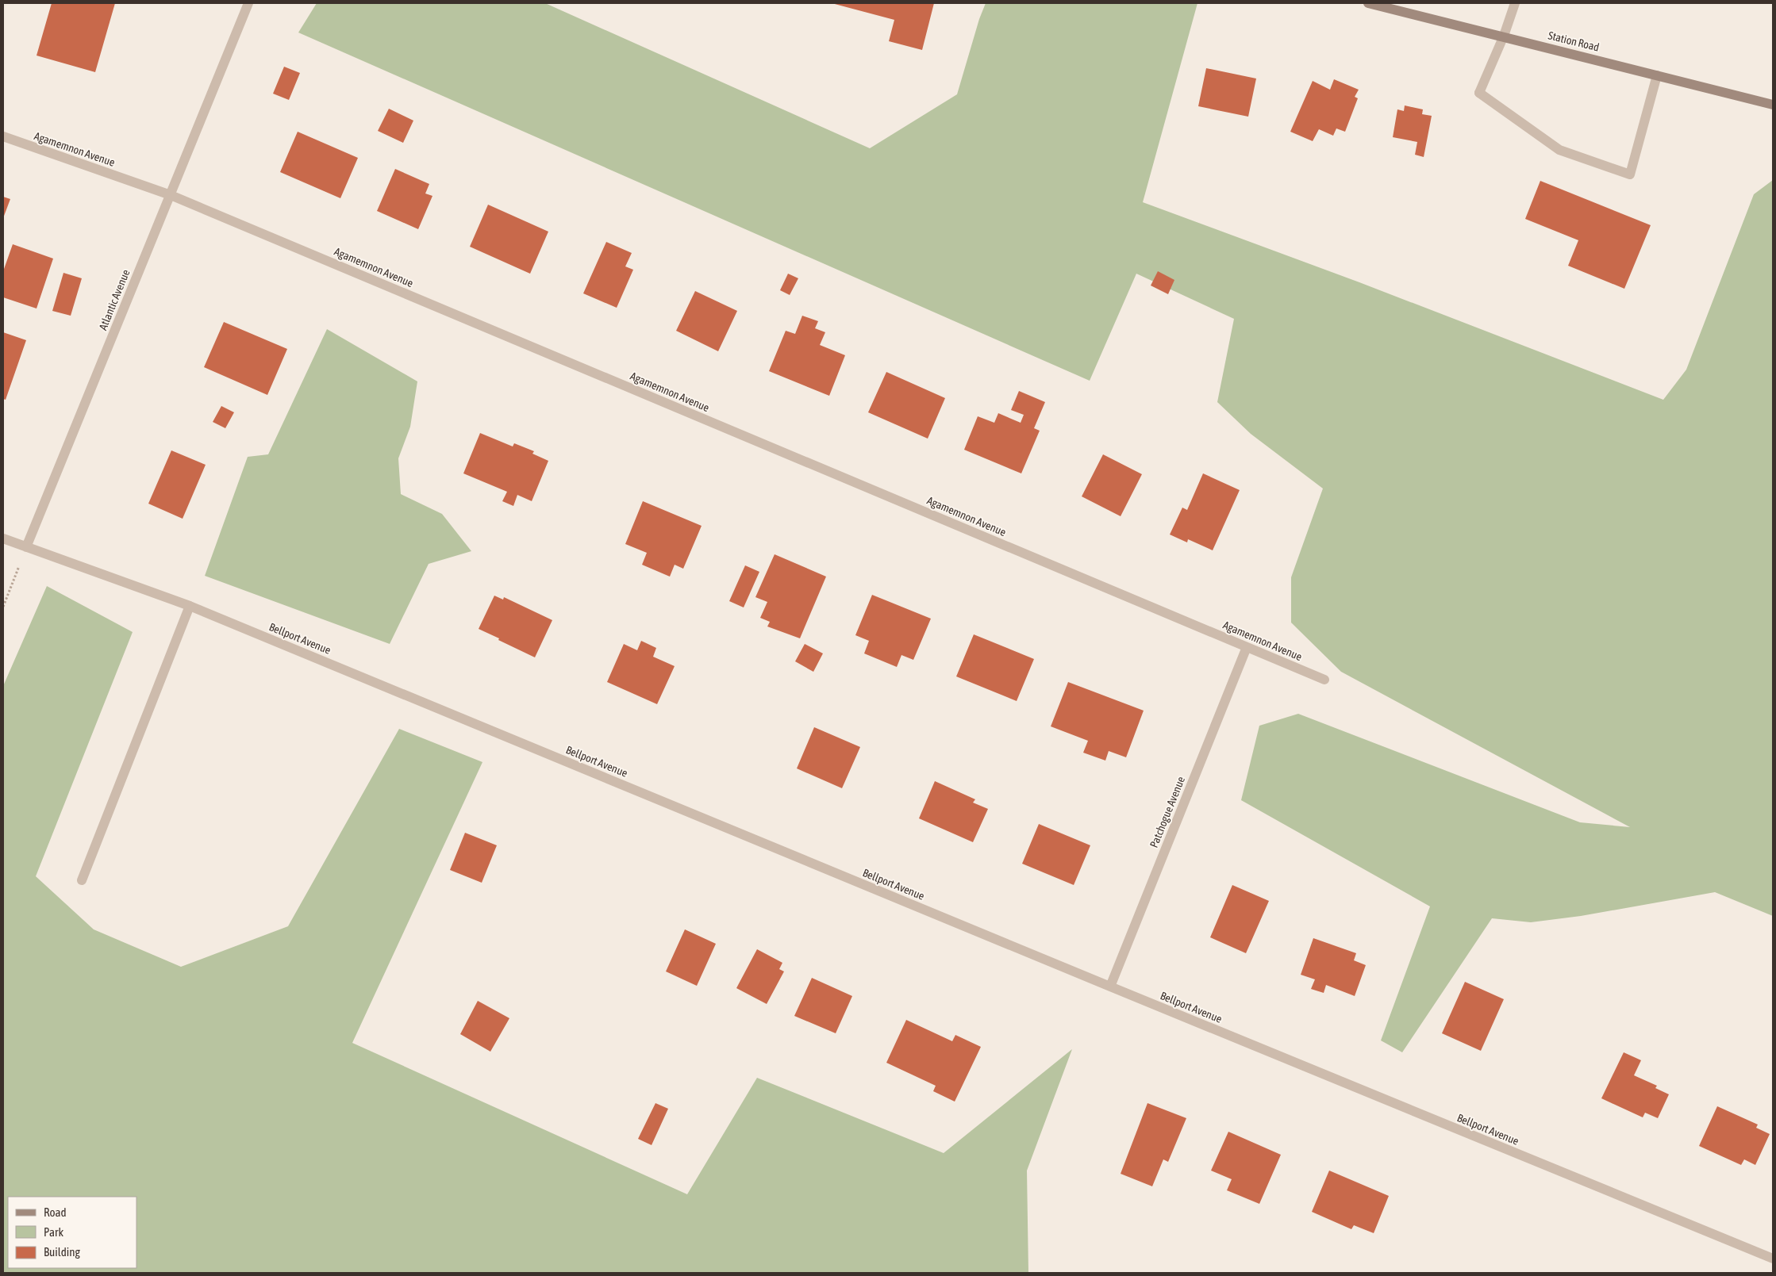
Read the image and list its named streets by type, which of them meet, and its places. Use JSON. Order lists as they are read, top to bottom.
{
  "streets": {
    "main road": ["Station Road"],
    "street": [
      "Agamemnon Avenue",
      "Atlantic Avenue",
      "Bellport Avenue",
      "Patchogue Avenue"
    ]
  },
  "crossings": [
    ["Agamemnon Avenue", "Atlantic Avenue"],
    ["Agamemnon Avenue", "Patchogue Avenue"],
    ["Atlantic Avenue", "Bellport Avenue"],
    ["Bellport Avenue", "Patchogue Avenue"]
  ],
  "legend": ["Road", "Park", "Building"]
}
